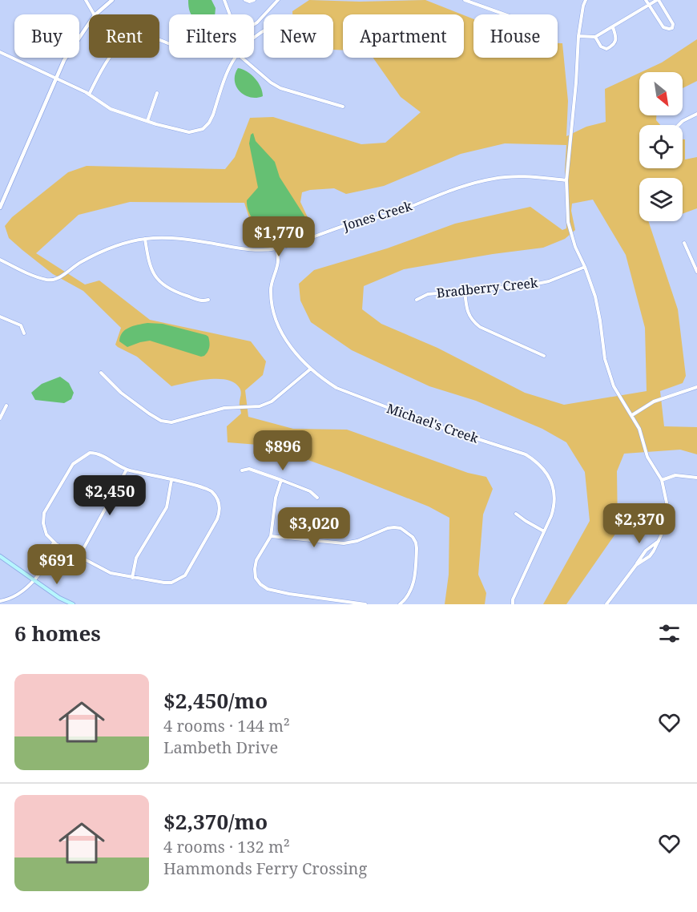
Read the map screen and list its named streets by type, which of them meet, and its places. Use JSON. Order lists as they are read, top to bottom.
{
  "streets": {
    "street": ["Jones Creek", "Bradberry Creek", "Michael's Creek"]
  },
  "crossings": [
    ["Jones Creek", "Michael's Creek"]
  ],
  "north": "bottom right",
  "page": {
    "chip": [
      "Buy",
      "Rent",
      "Filters",
      "New",
      "Apartment",
      "House"
    ],
    "price": [
      "$1,770",
      "$896",
      "$2,450",
      "$2,370",
      "$3,020",
      "$691"
    ],
    "heading": "6 homes",
    "list": [
      {
        "name": "$2,450/mo",
        "note": "4 rooms · 144 m² · Lambeth Drive"
      },
      {
        "name": "$2,370/mo",
        "note": "4 rooms · 132 m² · Hammonds Ferry Crossing"
      }
    ]
  }
}
